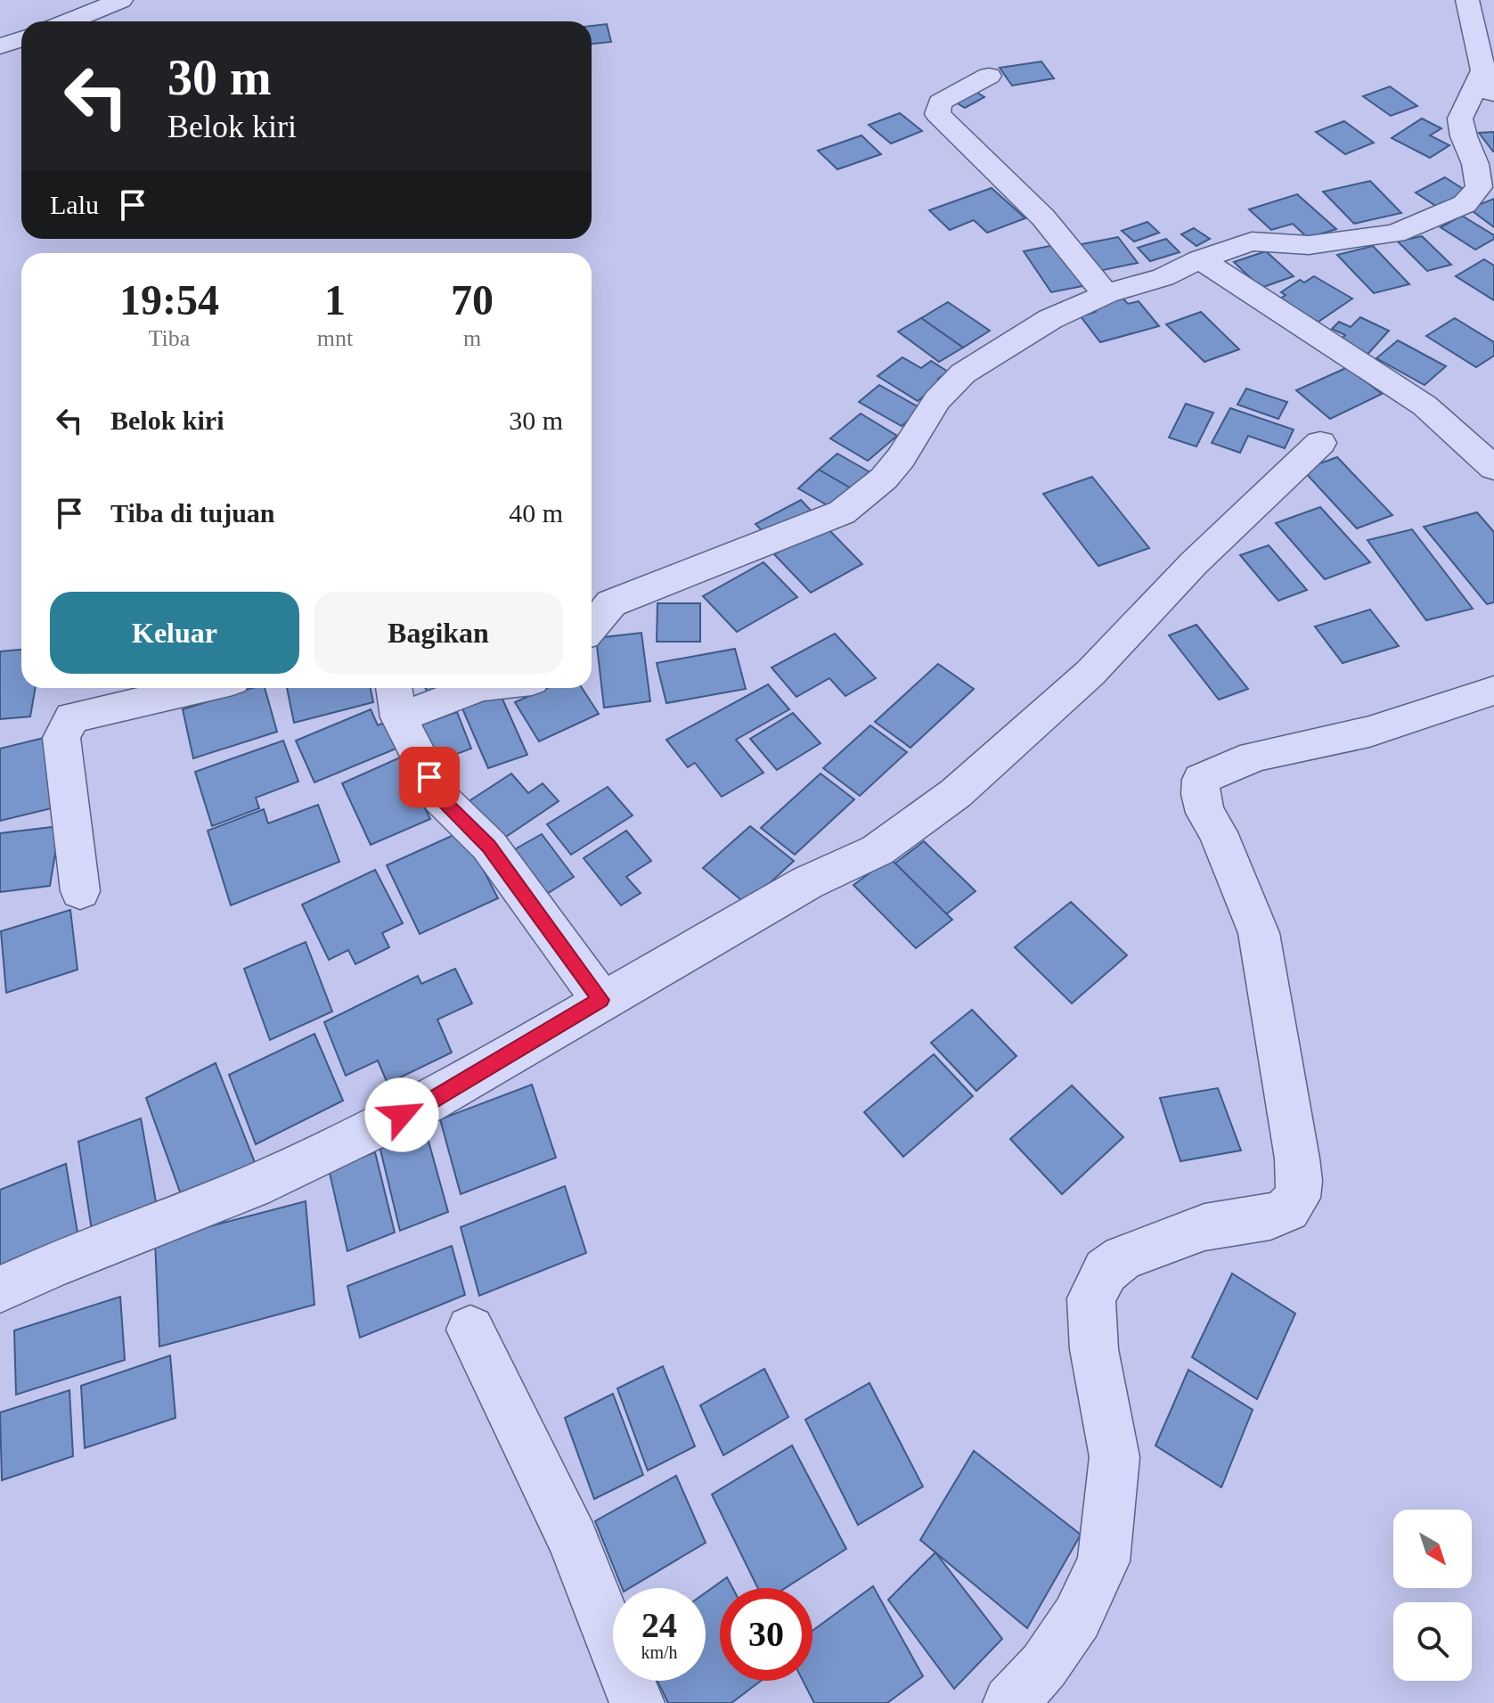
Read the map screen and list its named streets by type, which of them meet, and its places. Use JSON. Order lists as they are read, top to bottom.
{
  "north": "bottom right",
  "page": {
    "turn": ["30 m", "Belok kiri"],
    "then": "Lalu",
    "eta": [
      "19:54",
      "Tiba",
      "1",
      "mnt",
      "70",
      "m"
    ],
    "list": [
      {
        "name": "Belok kiri",
        "value": "30 m"
      },
      {
        "name": "Tiba di tujuan",
        "value": "40 m"
      }
    ],
    "buttons": ["Keluar", "Bagikan"],
    "speed": "24 km/h",
    "limit": "30"
  }
}
